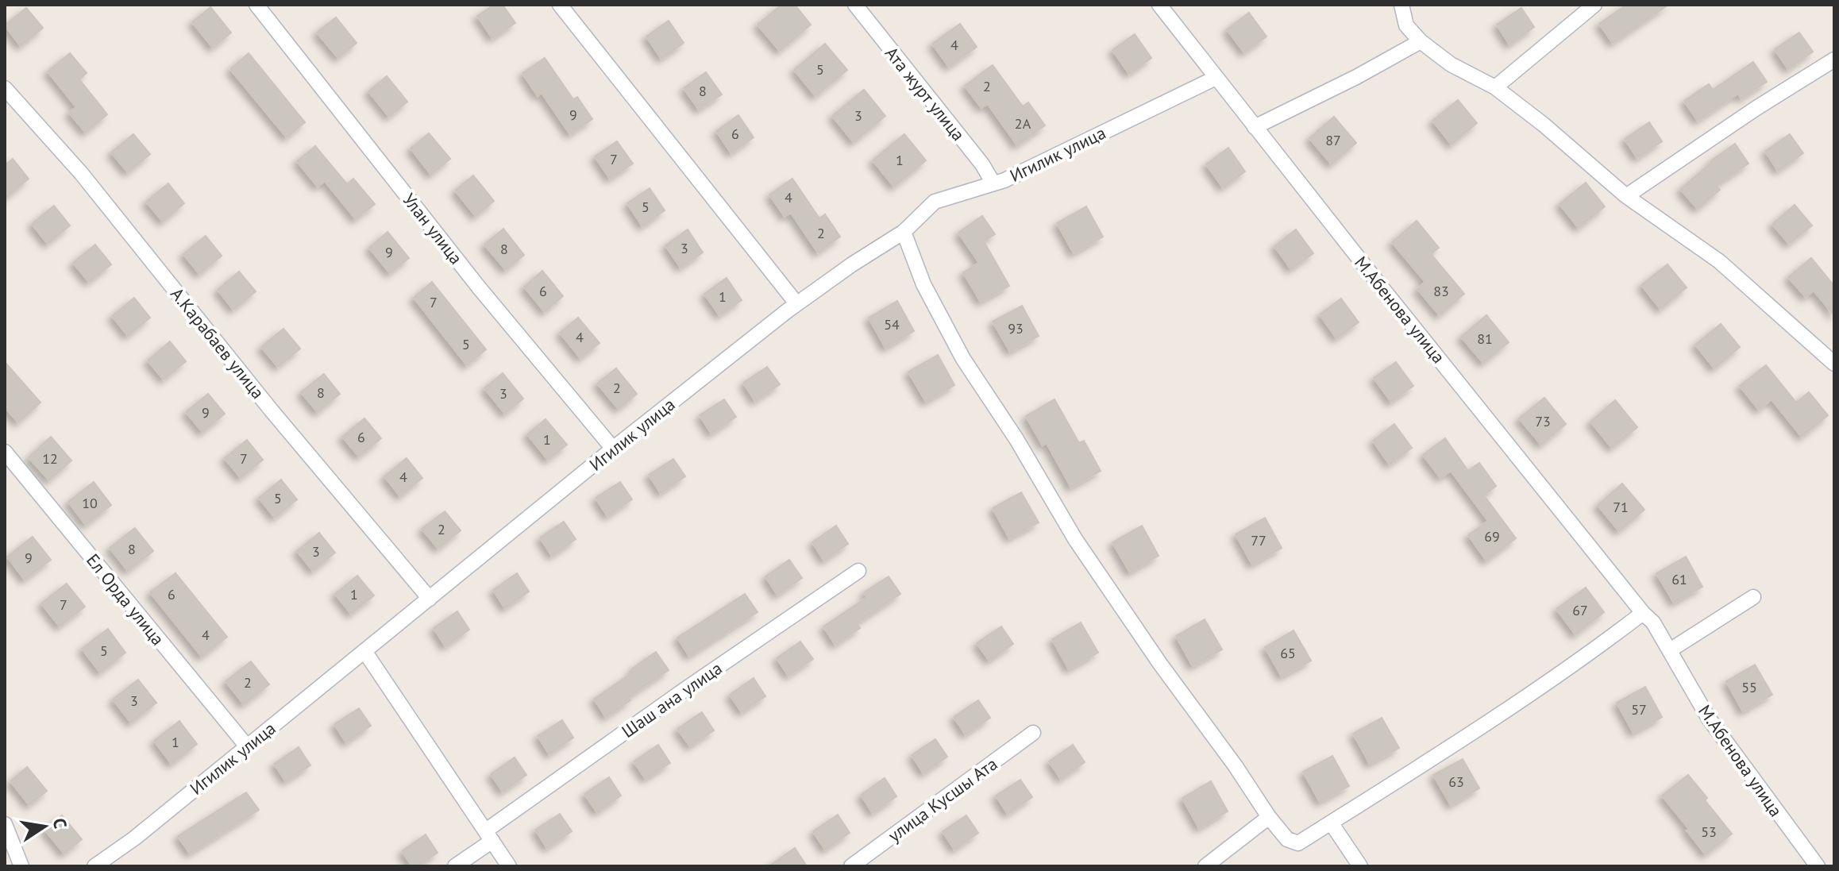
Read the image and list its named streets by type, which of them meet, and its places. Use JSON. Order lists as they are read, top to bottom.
{
  "streets": {
    "street": [
      "Ата журт улица",
      "Игилик улица",
      "Улан улица",
      "М.Абенова улица",
      "А.Карабаев улица",
      "Ел Орда улица",
      "Шаш ана улица",
      "улица Кусшы Ата"
    ]
  },
  "crossings": [
    ["Ата журт улица", "Игилик улица"],
    ["Игилик улица", "Улан улица"],
    ["Игилик улица", "М.Абенова улица"],
    ["Игилик улица", "А.Карабаев улица"],
    ["Игилик улица", "Ел Орда улица"]
  ],
  "house_numbers": [
    "4",
    "5",
    "2",
    "8",
    "9",
    "3",
    "2А",
    "6",
    "87",
    "7",
    "1",
    "4",
    "5",
    "2",
    "3",
    "8",
    "9",
    "6",
    "83",
    "1",
    "7",
    "54",
    "93",
    "4",
    "81",
    "5",
    "2",
    "8",
    "3",
    "9",
    "73",
    "6",
    "1",
    "12",
    "7",
    "4",
    "5",
    "10",
    "71",
    "2",
    "69",
    "77",
    "8",
    "3",
    "9",
    "61",
    "6",
    "1",
    "7",
    "67",
    "4",
    "5",
    "65",
    "2",
    "55",
    "3",
    "57",
    "1",
    "63",
    "53"
  ],
  "north": "right"
}
